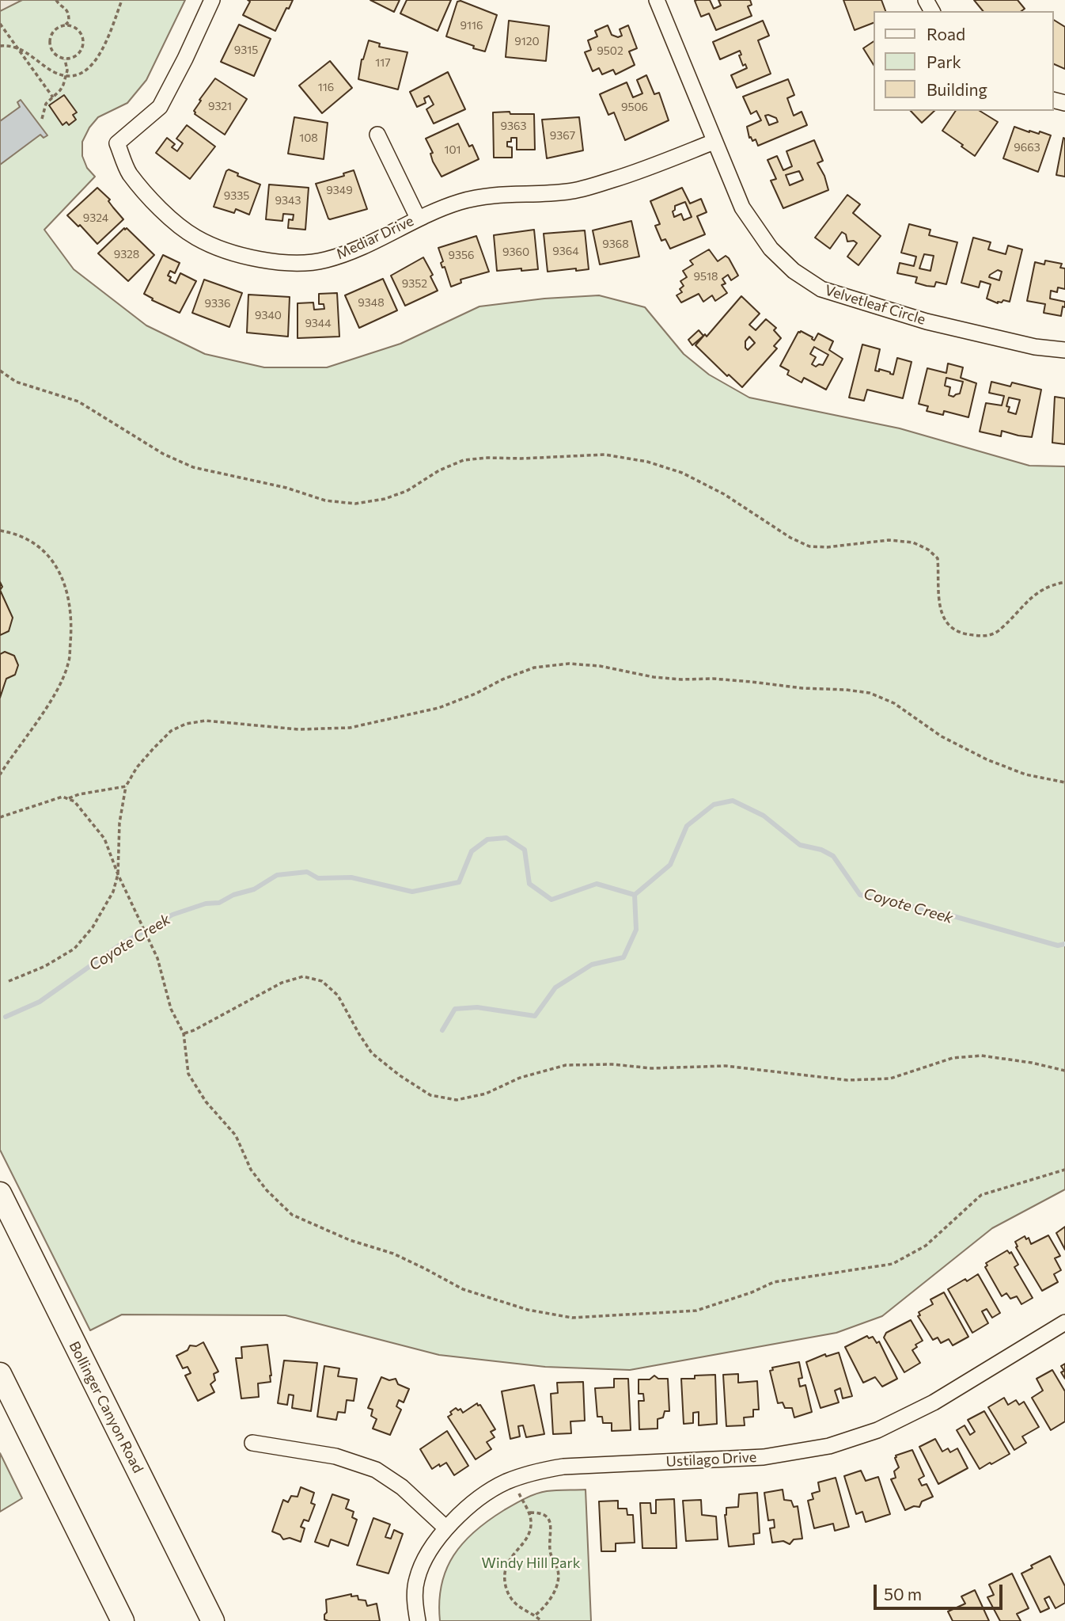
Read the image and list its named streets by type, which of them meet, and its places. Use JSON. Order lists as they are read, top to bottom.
{
  "streets": {
    "main road": ["Bollinger Canyon Road"],
    "street": ["Mediar Drive", "Velvetleaf Circle", "Ustilago Drive"]
  },
  "crossings": [
    ["Mediar Drive", "Velvetleaf Circle"]
  ],
  "water": ["Coyote Creek"],
  "parks": ["Windy Hill Park"],
  "house_numbers": [
    "9116",
    "9120",
    "9315",
    "9502",
    "117",
    "116",
    "9321",
    "9506",
    "9363",
    "9367",
    "108",
    "9663",
    "101",
    "9349",
    "9335",
    "9343",
    "9324",
    "9368",
    "9364",
    "9360",
    "9328",
    "9356",
    "9518",
    "9352",
    "9348",
    "9336",
    "9340",
    "9344"
  ],
  "legend": ["Road", "Park", "Building"],
  "scale_bar": "50 m"
}
